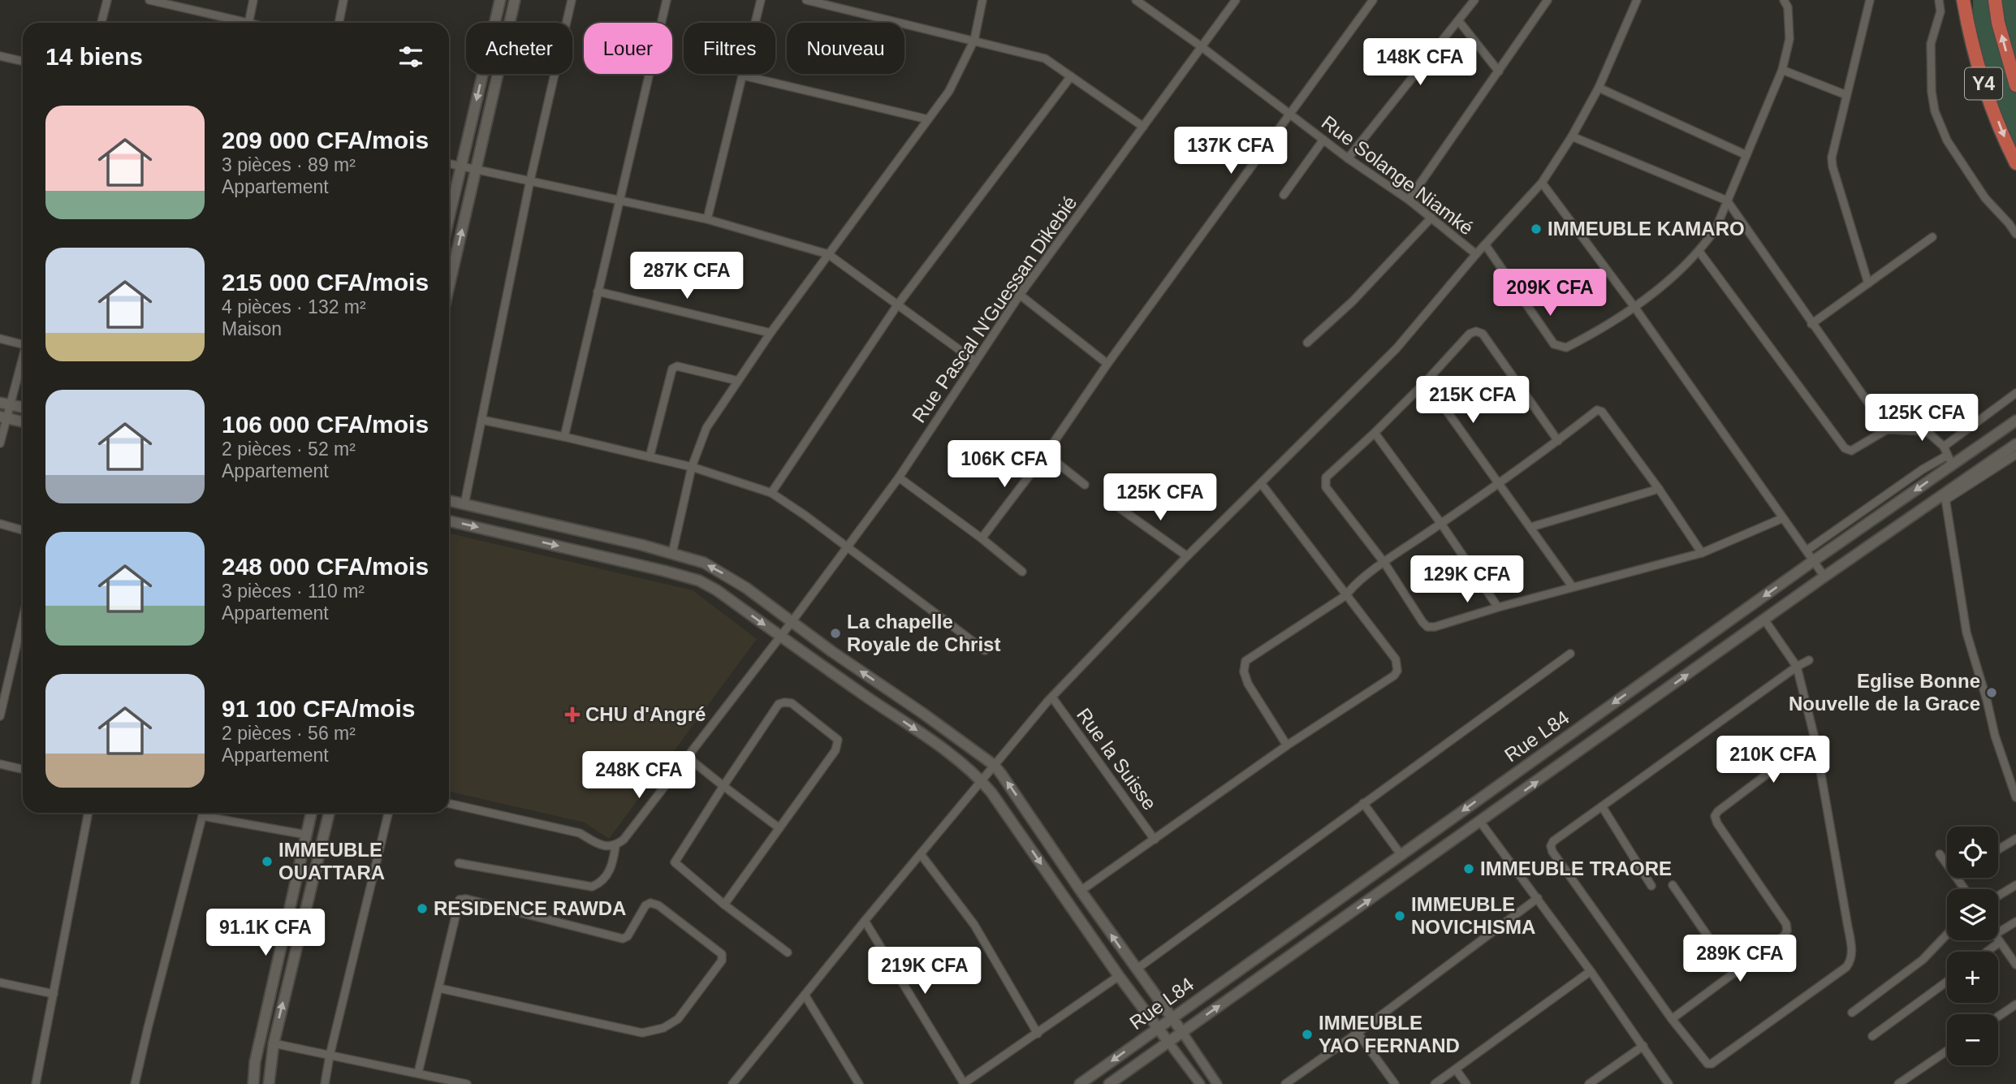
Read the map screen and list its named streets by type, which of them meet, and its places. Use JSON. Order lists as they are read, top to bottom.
{
  "streets": {
    "highway": ["Y4"],
    "main road": ["Rue L84"],
    "street": ["Rue Solange Niamké", "Rue Pascal N'Guessan Dikebié", "Rue la Suisse"]
  },
  "crossings": [
    ["Rue Solange Niamké", "Rue Pascal N'Guessan Dikebié"]
  ],
  "places": {
    "other": [
      "IMMEUBLE KAMARO",
      "La chapelle Royale de Christ",
      "Eglise Bonne Nouvelle de la Grace",
      "IMMEUBLE OUATTARA",
      "IMMEUBLE TRAORE",
      "RESIDENCE RAWDA",
      "IMMEUBLE NOVICHISMA",
      "IMMEUBLE YAO FERNAND"
    ],
    "health": ["CHU d'Angré"]
  },
  "page": {
    "chip": [
      "Acheter",
      "Louer",
      "Filtres",
      "Nouveau"
    ],
    "heading": "14 biens",
    "price": [
      "148K CFA",
      "137K CFA",
      "287K CFA",
      "209K CFA",
      "215K CFA",
      "125K CFA",
      "106K CFA",
      "125K CFA",
      "129K CFA",
      "210K CFA",
      "248K CFA",
      "91.1K CFA",
      "289K CFA",
      "219K CFA"
    ],
    "list": [
      {
        "name": "209 000 CFA/mois",
        "note": "3 pièces · 89 m² · Appartement"
      },
      {
        "name": "215 000 CFA/mois",
        "note": "4 pièces · 132 m² · Maison"
      },
      {
        "name": "106 000 CFA/mois",
        "note": "2 pièces · 52 m² · Appartement"
      },
      {
        "name": "248 000 CFA/mois",
        "note": "3 pièces · 110 m² · Appartement"
      },
      {
        "name": "91 100 CFA/mois",
        "note": "2 pièces · 56 m² · Appartement"
      }
    ],
    "map_buttons": ["+", "−"]
  }
}
